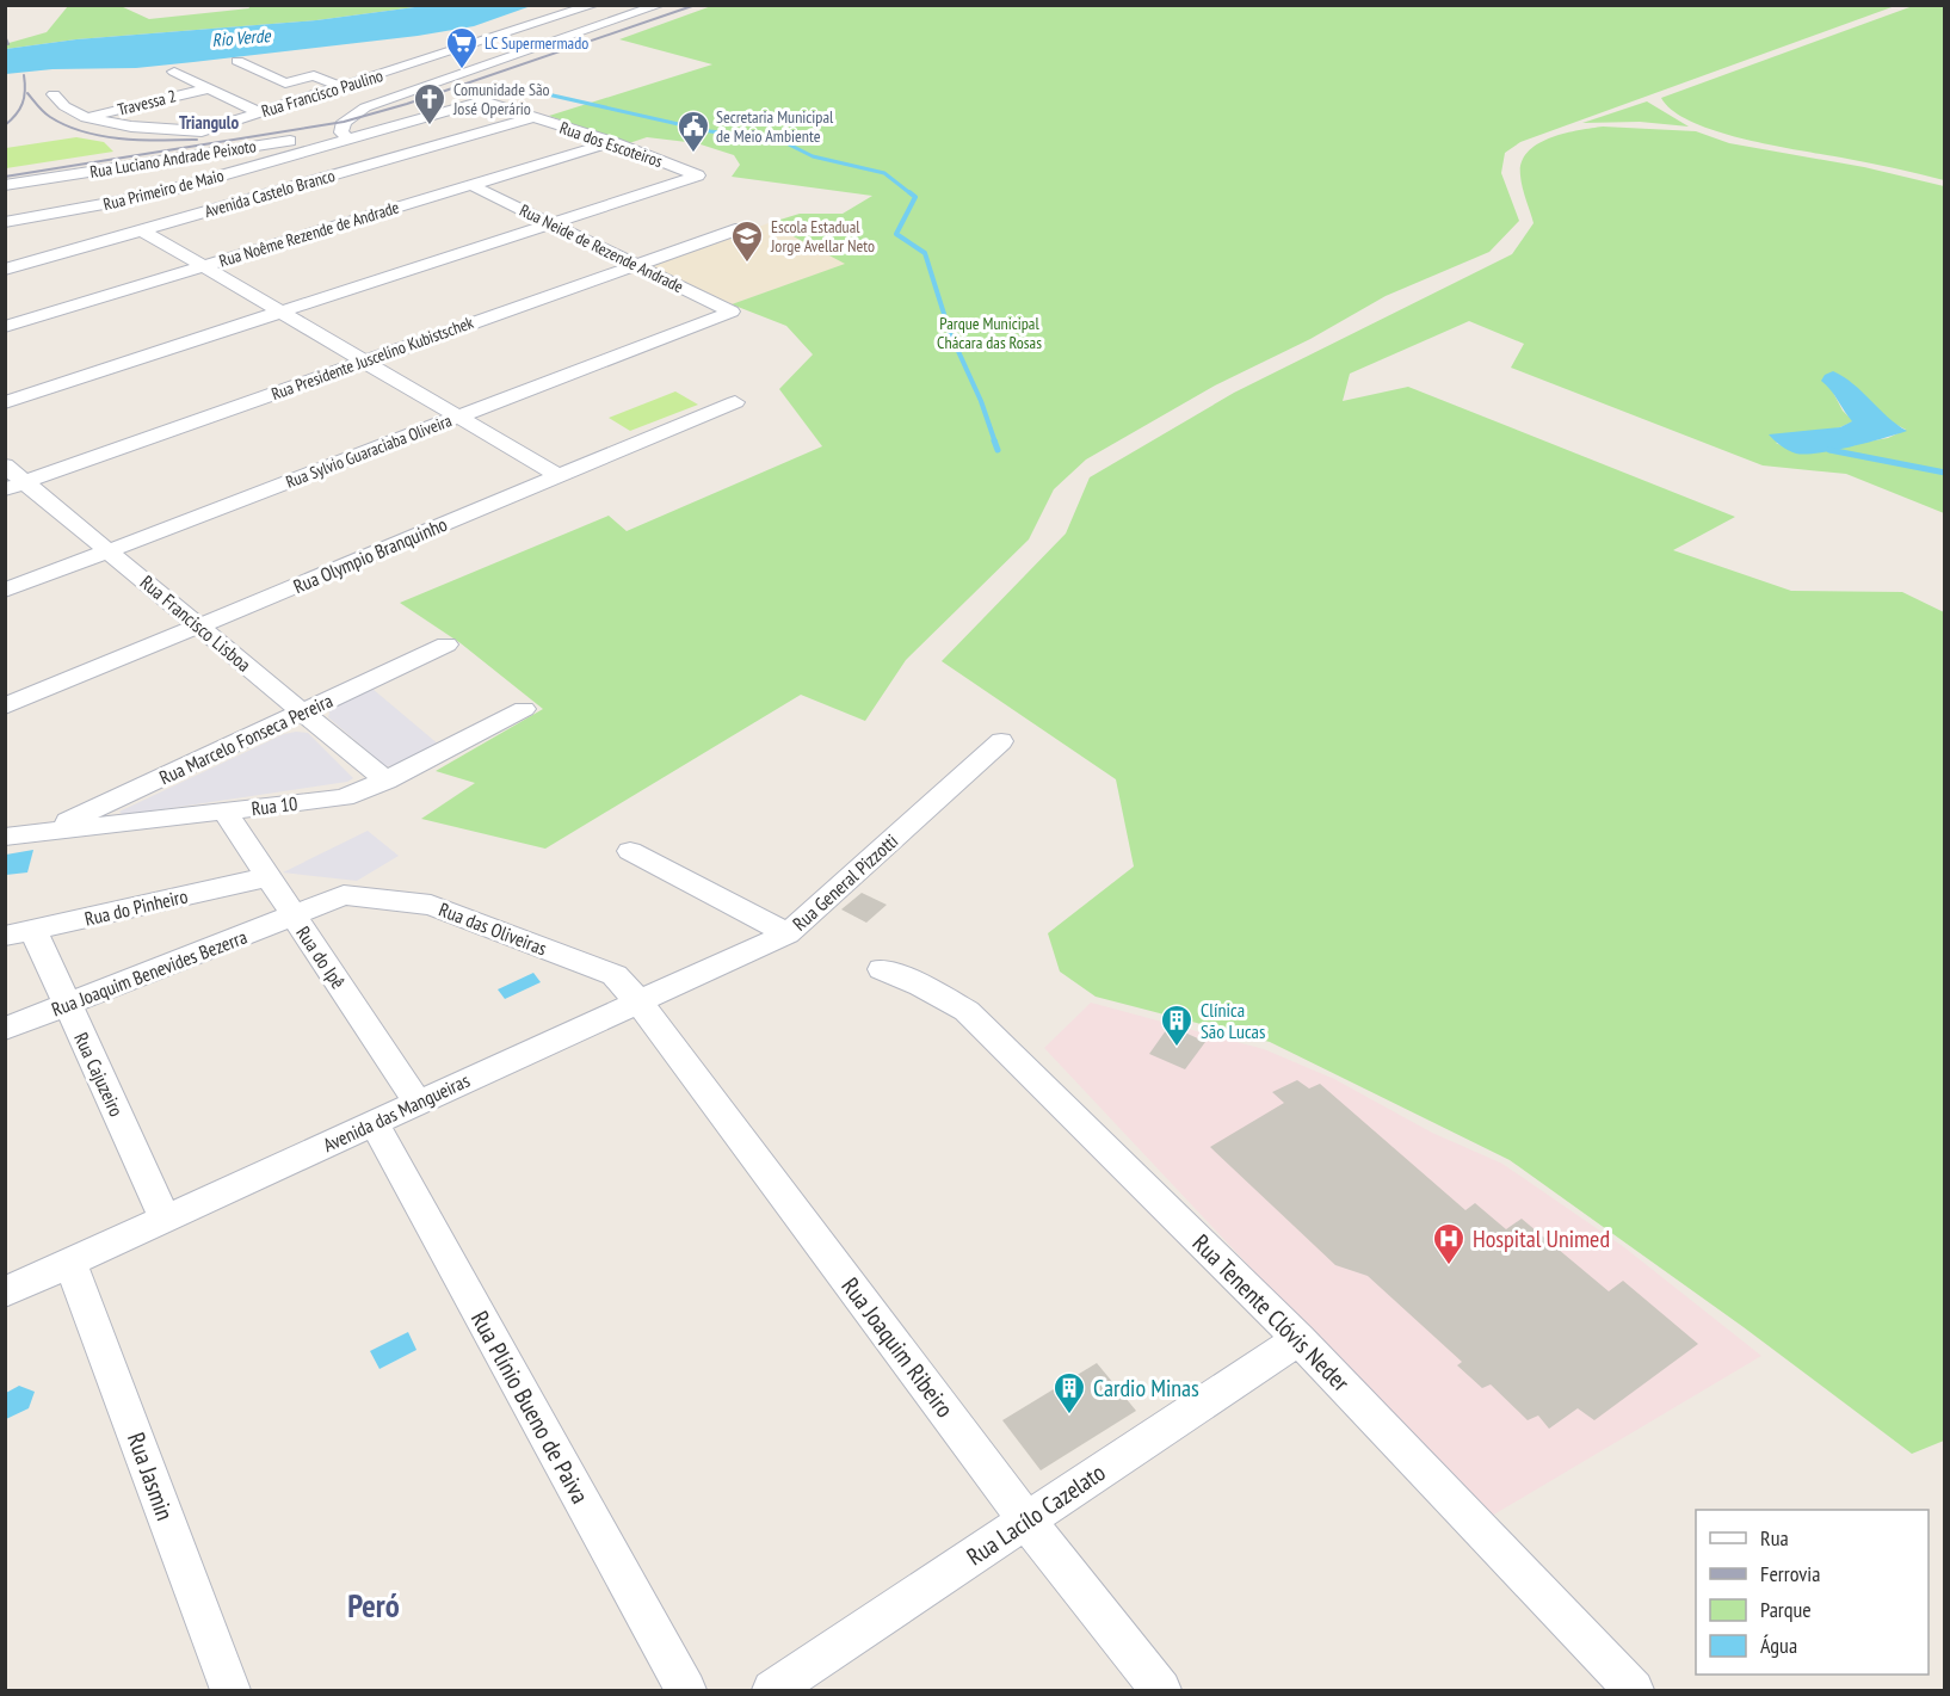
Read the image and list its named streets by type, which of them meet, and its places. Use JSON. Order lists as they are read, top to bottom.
{
  "streets": {
    "street": [
      "Rua Francisco Paulino",
      "Travessa 2",
      "Rua dos Escoteiros",
      "Rua Luciano Andrade Peixoto",
      "Rua Primeiro de Maio",
      "Avenida Castelo Branco",
      "Rua Noême Rezende de Andrade",
      "Rua Neide de Rezende Andrade",
      "Rua Presidente Juscelino Kubistschek",
      "Rua Sylvio Guaraciaba Oliveira",
      "Rua Olympio Branquinho",
      "Rua Francisco Lisboa",
      "Rua Marcelo Fonseca Pereira",
      "Rua 10",
      "Rua General Pizzotti",
      "Rua do Pinheiro",
      "Rua das Oliveiras",
      "Rua do Ipê",
      "Rua Joaquim Benevides Bezerra",
      "Rua Cajuzeiro",
      "Avenida das Mangueiras",
      "Rua Tenente Clóvis Neder",
      "Rua Joaquim Ribeiro",
      "Rua Plínio Bueno de Paiva",
      "Rua Jasmin",
      "Rua Lacílo Cazelato"
    ]
  },
  "crossings": [
    ["Rua Francisco Paulino", "Travessa 2"],
    ["Rua dos Escoteiros", "Rua Primeiro de Maio"],
    ["Rua dos Escoteiros", "Avenida Castelo Branco"],
    ["Rua dos Escoteiros", "Rua Noême Rezende de Andrade"],
    ["Rua dos Escoteiros", "Rua Neide de Rezende Andrade"],
    ["Rua Luciano Andrade Peixoto", "Rua Primeiro de Maio"],
    ["Rua Noême Rezende de Andrade", "Rua Neide de Rezende Andrade"],
    ["Rua Neide de Rezende Andrade", "Rua Presidente Juscelino Kubistschek"],
    ["Rua Neide de Rezende Andrade", "Rua Sylvio Guaraciaba Oliveira"],
    ["Rua Presidente Juscelino Kubistschek", "Rua Francisco Lisboa"],
    ["Rua Sylvio Guaraciaba Oliveira", "Rua Francisco Lisboa"],
    ["Rua Olympio Branquinho", "Rua Francisco Lisboa"],
    ["Rua Francisco Lisboa", "Rua Marcelo Fonseca Pereira"],
    ["Rua Francisco Lisboa", "Rua 10"],
    ["Rua Marcelo Fonseca Pereira", "Rua 10"],
    ["Rua 10", "Rua do Ipê"],
    ["Rua General Pizzotti", "Avenida das Mangueiras"],
    ["Rua do Pinheiro", "Rua do Ipê"],
    ["Rua do Pinheiro", "Rua Cajuzeiro"],
    ["Rua das Oliveiras", "Rua do Ipê"],
    ["Rua das Oliveiras", "Rua Joaquim Benevides Bezerra"],
    ["Rua das Oliveiras", "Avenida das Mangueiras"],
    ["Rua das Oliveiras", "Rua Joaquim Ribeiro"],
    ["Rua do Ipê", "Rua Joaquim Benevides Bezerra"],
    ["Rua do Ipê", "Avenida das Mangueiras"],
    ["Rua Joaquim Benevides Bezerra", "Rua Cajuzeiro"],
    ["Rua Cajuzeiro", "Avenida das Mangueiras"],
    ["Avenida das Mangueiras", "Rua Joaquim Ribeiro"],
    ["Avenida das Mangueiras", "Rua Plínio Bueno de Paiva"],
    ["Avenida das Mangueiras", "Rua Jasmin"],
    ["Rua Tenente Clóvis Neder", "Rua Lacílo Cazelato"],
    ["Rua Joaquim Ribeiro", "Rua Lacílo Cazelato"]
  ],
  "districts": ["Triangulo", "Peró"],
  "water": ["Rio Verde"],
  "parks": ["Parque Municipal Chácara das Rosas"],
  "places": {
    "supermarket": ["LC Supermermado"],
    "church": ["Comunidade São José Operário"],
    "public building": ["Secretaria Municipal de Meio Ambiente"],
    "school or university": ["Escola Estadual Jorge Avellar Neto"],
    "building": ["Clínica São Lucas", "Cardio Minas"],
    "hospital": ["Hospital Unimed"]
  },
  "legend": [
    "Rua",
    "Ferrovia",
    "Parque",
    "Água"
  ]
}
